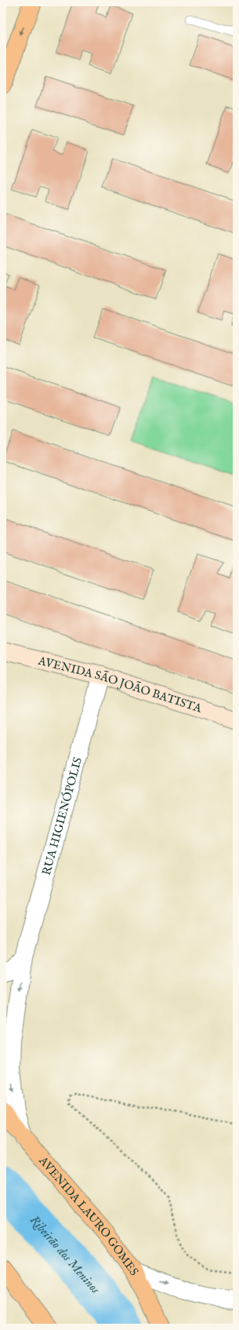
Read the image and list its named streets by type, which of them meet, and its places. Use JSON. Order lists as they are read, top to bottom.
{
  "streets": {
    "main road": ["AVENIDA SÃO JOÃO BATISTA", "AVENIDA LAURO GOMES"],
    "street": ["RUA HIGIENÓPOLIS"]
  },
  "crossings": [
    ["AVENIDA SÃO JOÃO BATISTA", "RUA HIGIENÓPOLIS"],
    ["RUA HIGIENÓPOLIS", "AVENIDA LAURO GOMES"]
  ],
  "one_way": ["RUA HIGIENÓPOLIS"],
  "water": ["Ribeirão dos Meninos"]
}
